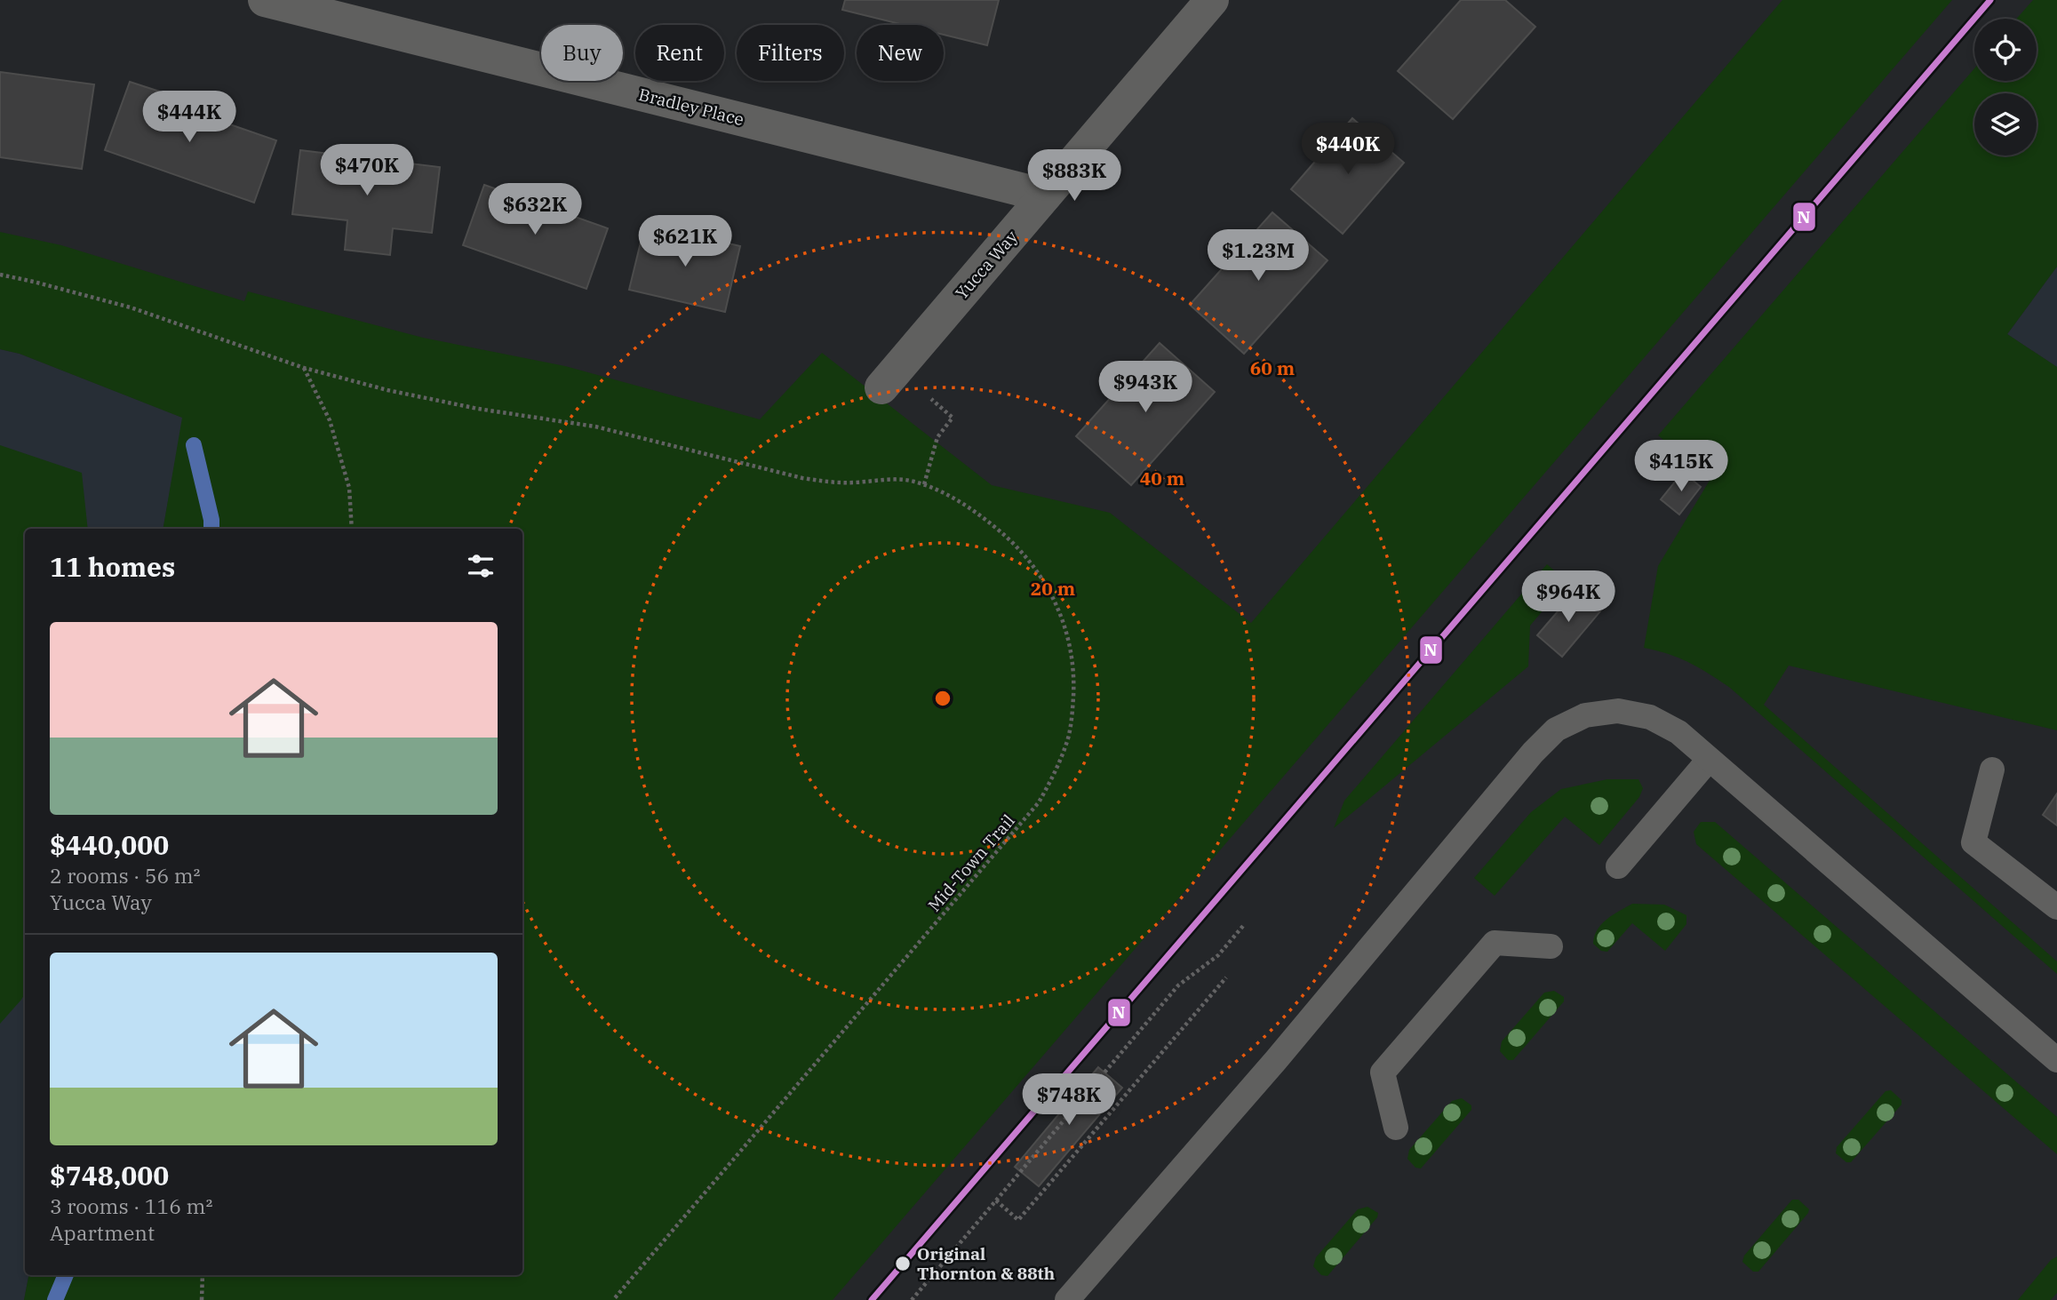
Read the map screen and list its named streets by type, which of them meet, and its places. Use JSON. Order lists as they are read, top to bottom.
{
  "streets": {
    "street": ["Bradley Place", "Yucca Way"],
    "path": ["Mid-Town Trail"]
  },
  "crossings": [
    ["Bradley Place", "Yucca Way"]
  ],
  "places": ["Original Thornton & 88th"],
  "lines": ["transit line N"],
  "page": {
    "chip": [
      "Buy",
      "Rent",
      "Filters",
      "New"
    ],
    "price": [
      "$444K",
      "$440K",
      "$470K",
      "$883K",
      "$632K",
      "$621K",
      "$1.23M",
      "$943K",
      "$415K",
      "$964K",
      "$748K"
    ],
    "heading": "11 homes",
    "list": [
      {
        "name": "$440,000",
        "note": "2 rooms · 56 m² · Yucca Way"
      },
      {
        "name": "$748,000",
        "note": "3 rooms · 116 m² · Apartment"
      }
    ]
  },
  "rings": ["60 m", "40 m", "20 m"]
}
